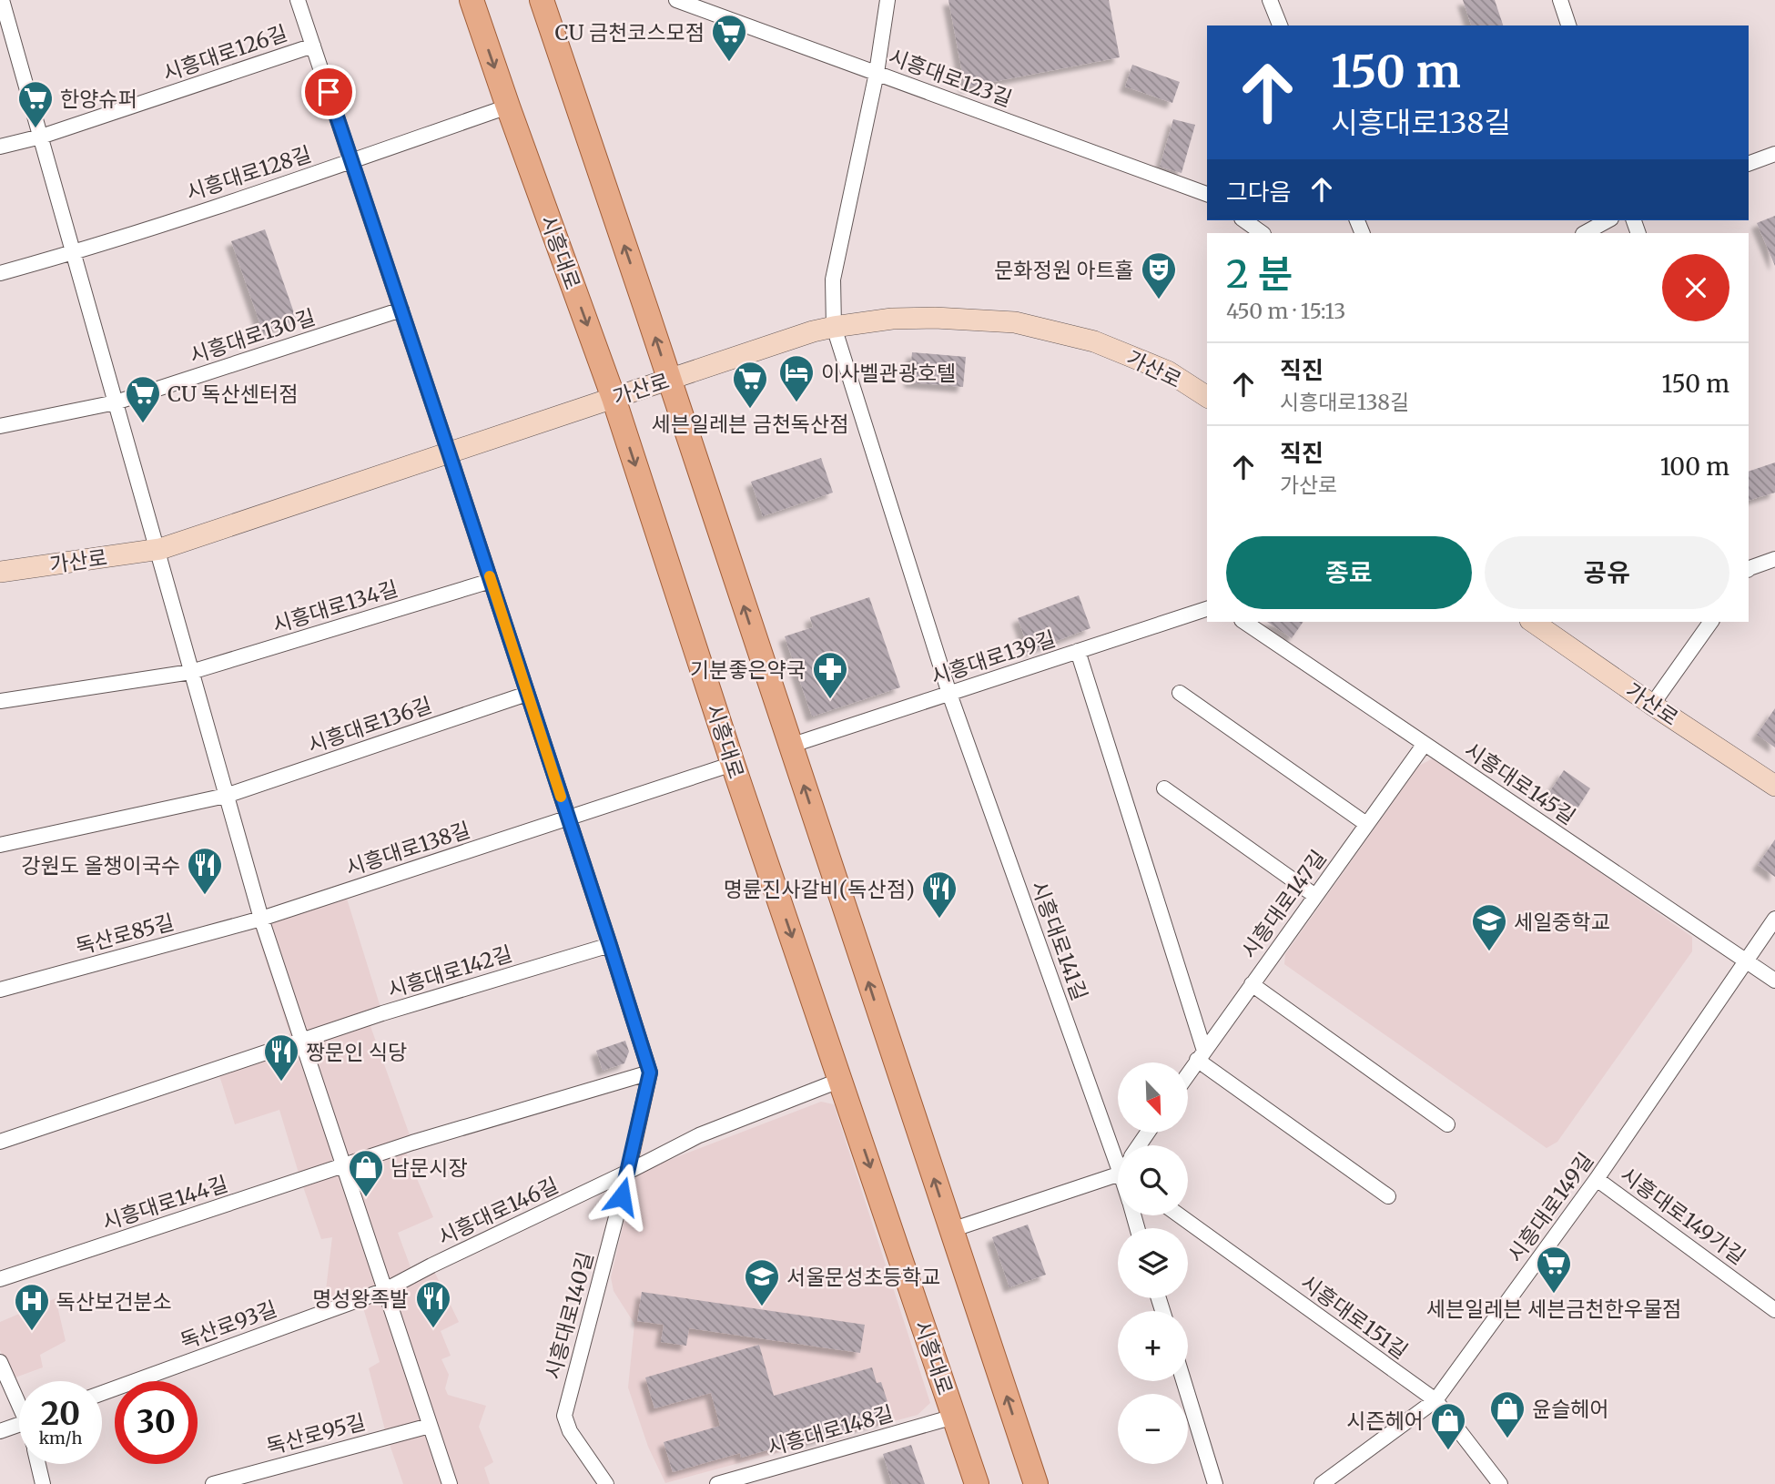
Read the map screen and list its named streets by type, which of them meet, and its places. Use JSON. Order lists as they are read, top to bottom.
{
  "streets": {
    "main road": ["시흥대로", "가산로"],
    "street": [
      "시흥대로126길",
      "시흥대로123길",
      "시흥대로128길",
      "시흥대로130길",
      "시흥대로134길",
      "시흥대로139길",
      "시흥대로136길",
      "시흥대로145길",
      "시흥대로138길",
      "시흥대로147길",
      "독산로85길",
      "시흥대로141길",
      "시흥대로142길",
      "시흥대로144길",
      "시흥대로149길",
      "시흥대로146길",
      "시흥대로149가길",
      "시흥대로140길",
      "시흥대로151길",
      "독산로93길",
      "시흥대로148길",
      "독산로95길"
    ]
  },
  "crossings": [
    ["시흥대로128길", "시흥대로"],
    ["시흥대로", "가산로"],
    ["시흥대로", "시흥대로138길"],
    ["시흥대로", "시흥대로146길"],
    ["시흥대로", "시흥대로148길"],
    ["시흥대로139길", "시흥대로141길"],
    ["시흥대로145길", "시흥대로147길"],
    ["시흥대로145길", "시흥대로149길"],
    ["시흥대로138길", "독산로85길"],
    ["시흥대로138길", "시흥대로140길"],
    ["시흥대로142길", "시흥대로140길"],
    ["시흥대로144길", "시흥대로140길"],
    ["시흥대로149길", "시흥대로149가길"],
    ["시흥대로149길", "시흥대로151길"],
    ["시흥대로146길", "시흥대로140길"],
    ["시흥대로146길", "독산로93길"]
  ],
  "places": {
    "supermarket": [
      "CU 금천코스모점",
      "한양슈퍼",
      "세븐일레븐 금천독산점",
      "CU 독산센터점",
      "세븐일레븐 세븐금천한우물점"
    ],
    "theatre": ["문화정원 아트홀"],
    "hotel": ["이사벨관광호텔"],
    "pharmacy": ["기분좋은약국"],
    "restaurant": [
      "강원도 올챙이국수",
      "명륜진사갈비(독산점)",
      "짱문인 식당",
      "명성왕족발"
    ],
    "school or university": ["세일중학교", "서울문성초등학교"],
    "shop": ["남문시장", "윤슬헤어", "시즌헤어"],
    "hospital": ["독산보건분소"]
  },
  "north": "bottom right",
  "page": {
    "turn": ["150 m", "시흥대로138길"],
    "then": "그다음",
    "heading": ["2 분", "450 m · 15:13"],
    "list": [
      {
        "name": "직진",
        "note": "시흥대로138길",
        "value": "150 m"
      },
      {
        "name": "직진",
        "note": "가산로",
        "value": "100 m"
      }
    ],
    "buttons": ["종료", "공유"],
    "map_buttons": ["+", "−"],
    "speed": "20 km/h",
    "limit": "30"
  }
}
